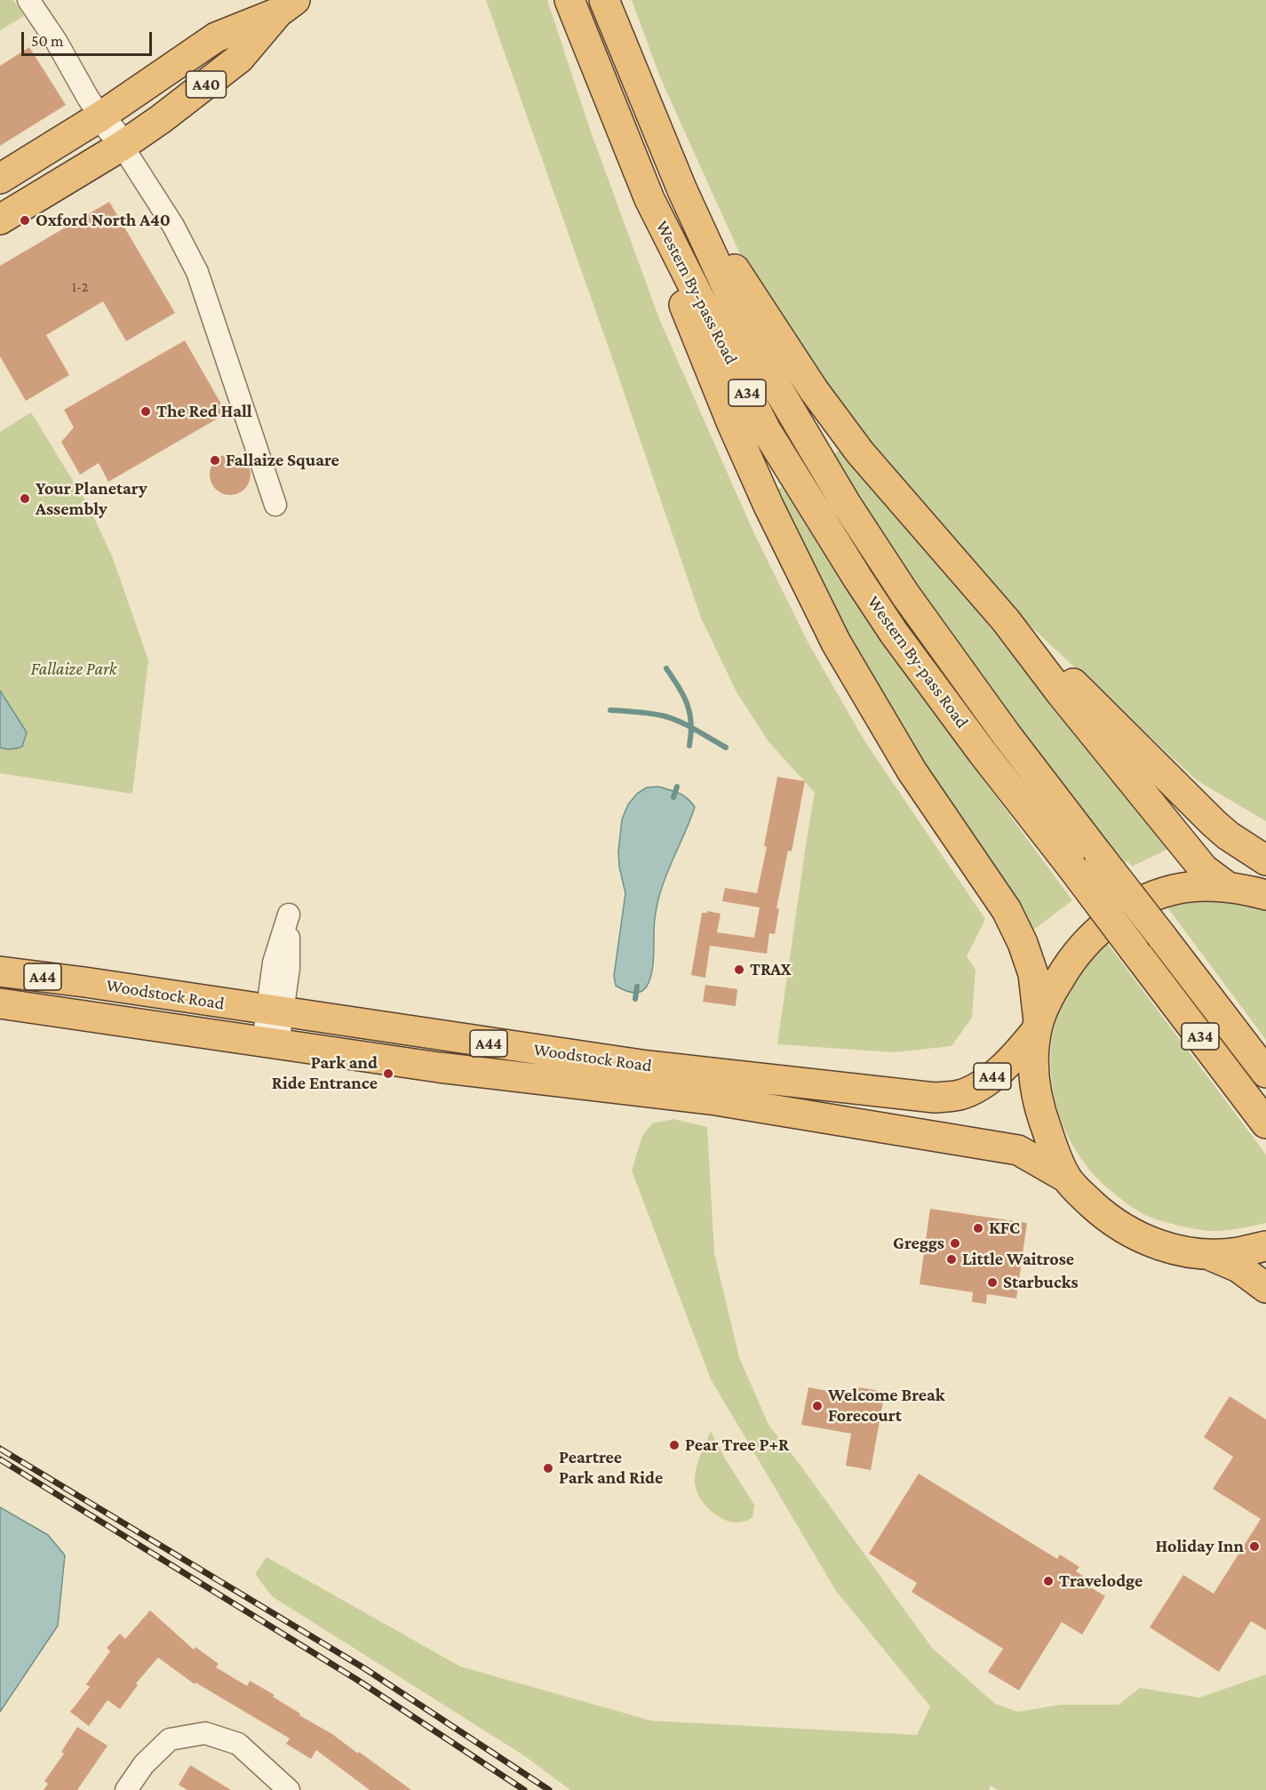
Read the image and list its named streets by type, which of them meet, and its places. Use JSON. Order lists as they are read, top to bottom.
{
  "streets": {
    "highway": [
      "A40",
      "Western By-pass Road",
      "A34",
      "A44",
      "Woodstock Road"
    ]
  },
  "parks": ["Fallaize Park"],
  "places": [
    "Oxford North A40",
    "The Red Hall",
    "Fallaize Square",
    "Your Planetary Assembly",
    "TRAX",
    "Park and Ride Entrance",
    "KFC",
    "Greggs",
    "Little Waitrose",
    "Starbucks",
    "Welcome Break Forecourt",
    "Pear Tree P+R",
    "Peartree Park and Ride",
    "Holiday Inn",
    "Travelodge"
  ],
  "house_numbers": ["1-2"],
  "scale_bar": "50 m"
}
